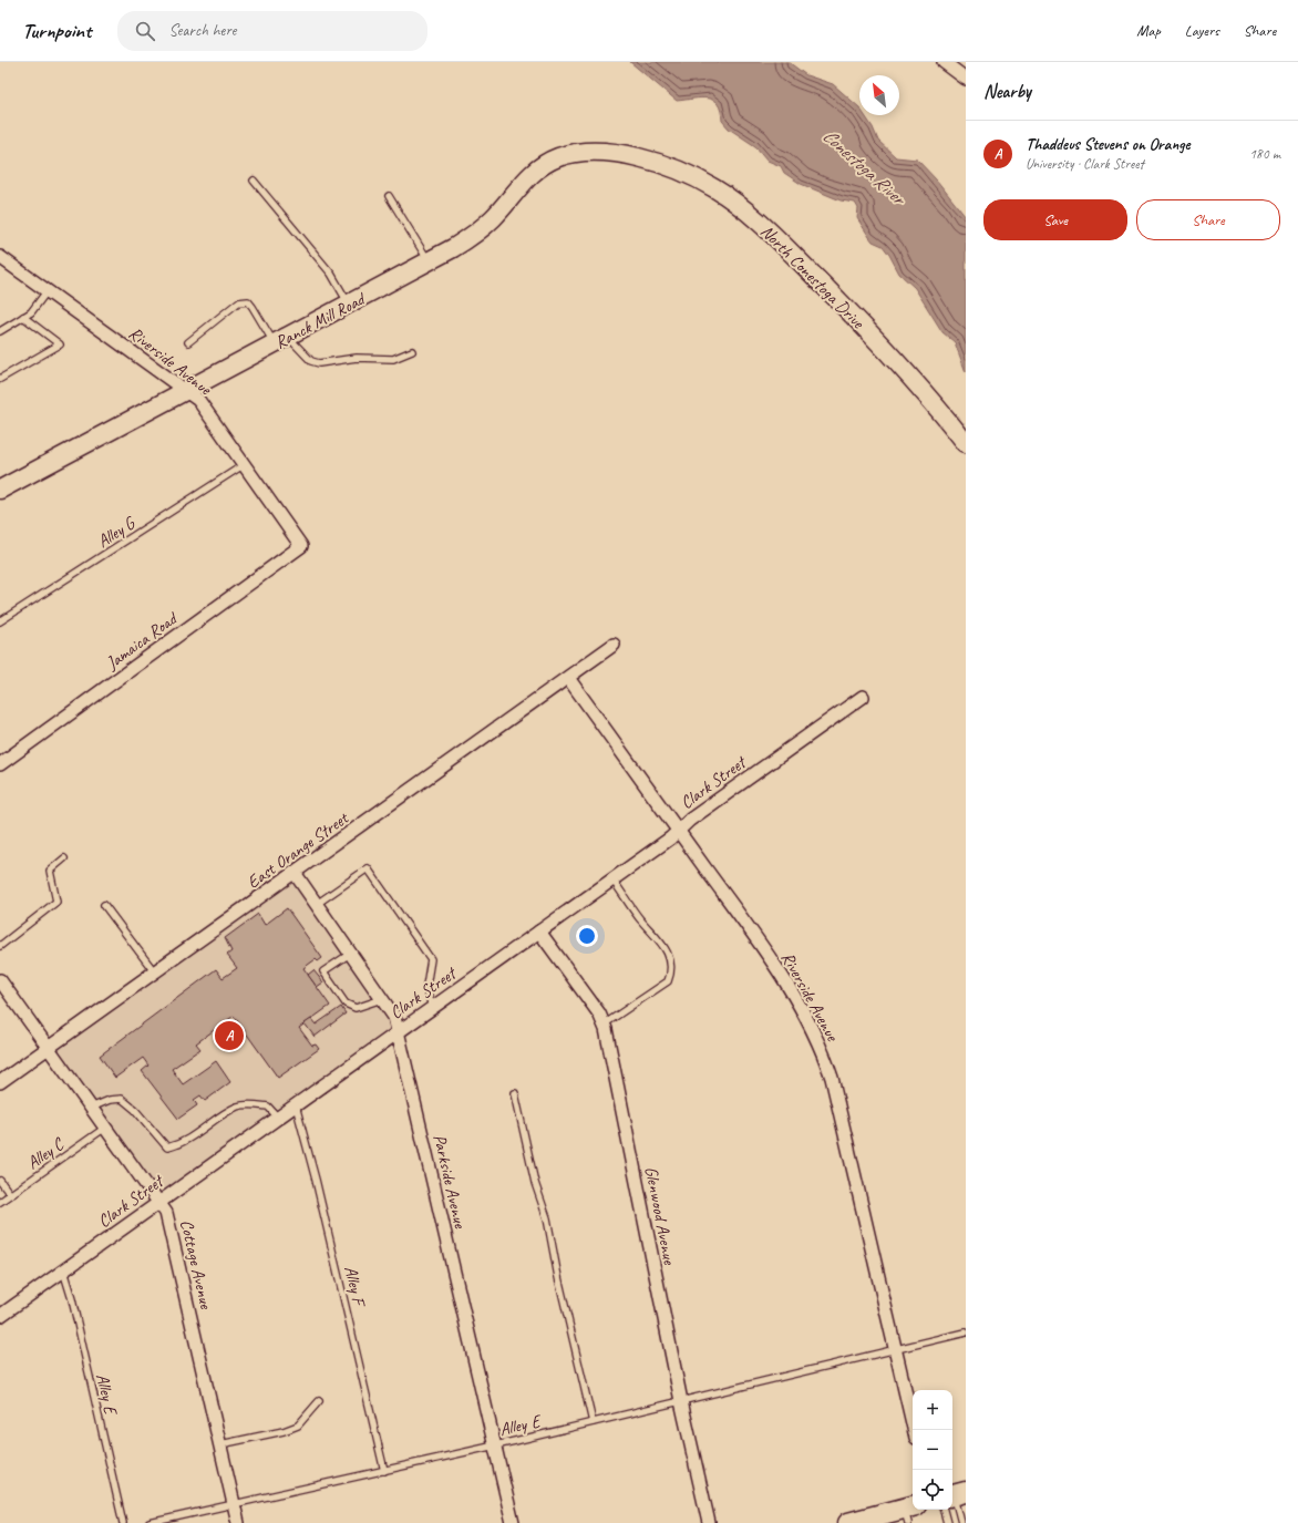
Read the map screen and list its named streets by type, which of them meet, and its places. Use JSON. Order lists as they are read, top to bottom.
{
  "streets": {
    "street": [
      "North Conestoga Drive",
      "Ranck Mill Road",
      "Riverside Avenue",
      "Jamaica Road",
      "Clark Street",
      "East Orange Street",
      "Parkside Avenue",
      "Glenwood Avenue",
      "Cottage Avenue"
    ],
    "lane": [
      "Alley G",
      "Alley C",
      "Alley F",
      "Alley E"
    ]
  },
  "crossings": [
    ["North Conestoga Drive", "Ranck Mill Road"],
    ["Ranck Mill Road", "Riverside Avenue"],
    ["Riverside Avenue", "Alley G"],
    ["Riverside Avenue", "Jamaica Road"],
    ["Riverside Avenue", "Clark Street"],
    ["Riverside Avenue", "East Orange Street"],
    ["Riverside Avenue", "Alley E"],
    ["Clark Street", "Parkside Avenue"],
    ["Clark Street", "Glenwood Avenue"],
    ["Clark Street", "Cottage Avenue"],
    ["Clark Street", "Alley F"],
    ["Clark Street", "Alley E"],
    ["East Orange Street", "Parkside Avenue"],
    ["East Orange Street", "Cottage Avenue"],
    ["Alley C", "Cottage Avenue"],
    ["Parkside Avenue", "Alley E"],
    ["Glenwood Avenue", "Alley E"],
    ["Cottage Avenue", "Alley E"],
    ["Alley F", "Alley E"]
  ],
  "water": ["Conestoga River"],
  "north": "top left",
  "page": {
    "header": "Turnpoint",
    "search": "Search here",
    "nav": ["Map", "Layers", "Share"],
    "heading": "Nearby",
    "list": [
      {
        "mark": "A",
        "name": "Thaddeus Stevens on Orange",
        "note": "University · Clark Street",
        "value": "180 m"
      }
    ],
    "buttons": ["Save", "Share"],
    "pins": "A",
    "map_buttons": ["+", "−"]
  }
}
